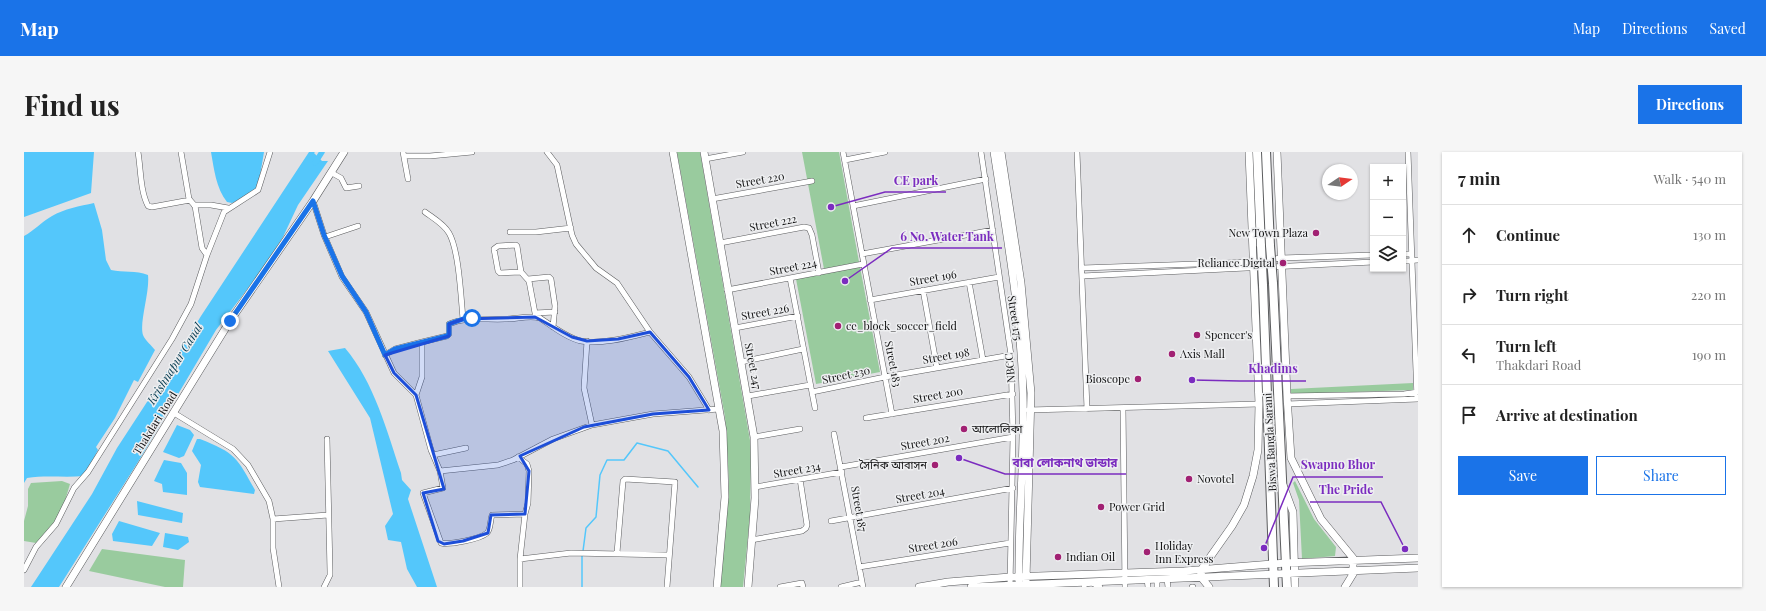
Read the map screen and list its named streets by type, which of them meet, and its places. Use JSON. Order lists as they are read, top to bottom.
{
  "streets": {
    "main road": ["Biswa Bangla Sarani"],
    "street": [
      "Street 220",
      "Street 222",
      "Street 224",
      "Street 196",
      "Street 226",
      "Street 175",
      "Street 198",
      "Street 183",
      "Street 247",
      "NBCC",
      "Street 230",
      "Street 200",
      "Thakdari Road",
      "Street 202",
      "Street 234",
      "Street 204",
      "Street 187",
      "Street 206"
    ]
  },
  "crossings": [
    ["Street 220", "Street 247"],
    ["Street 222", "Street 224"],
    ["Street 222", "Street 247"],
    ["Street 224", "Street 183"],
    ["Street 224", "Street 247"],
    ["Street 196", "Street 175"],
    ["Street 196", "Street 183"],
    ["Street 226", "Street 247"],
    ["Street 175", "Street 198"],
    ["Street 175", "Street 200"],
    ["Street 175", "Street 202"],
    ["Street 175", "Street 204"],
    ["Street 175", "Street 206"],
    ["Street 198", "Street 183"],
    ["Street 198", "Street 230"],
    ["Street 183", "Street 230"],
    ["Street 183", "Street 200"],
    ["Street 247", "Street 230"],
    ["Street 247", "Street 234"],
    ["Street 202", "Street 234"],
    ["Street 202", "Street 187"],
    ["Street 234", "Street 187"],
    ["Street 204", "Street 187"],
    ["Street 187", "Street 206"]
  ],
  "water": ["Krishnapur Canal"],
  "places": [
    "CE park",
    "New Town Plaza",
    "Reliance Digital",
    "6 No. Water Tank",
    "ce_block_soccer_field",
    "Spencer's",
    "Axis Mall",
    "Bioscope",
    "Khadims",
    "আলোলিকা",
    "বাবা লোকনাথ ভান্ডার",
    "সৈনিক আবাসন",
    "Novotel",
    "Power Grid",
    "Swapno Bhor",
    "The Pride",
    "Holiday Inn Express",
    "Indian Oil"
  ],
  "north": "right",
  "page": {
    "header": "Map",
    "nav": ["Map", "Directions", "Saved"],
    "buttons": [
      "Directions",
      ["Save", "Share"]
    ],
    "title": "Find us",
    "heading": ["7 min", "Walk · 540 m"],
    "map_buttons": ["+", "−"],
    "list": [
      ["Continue", "130 m"],
      ["Turn right", "220 m"],
      ["Turn left", "Thakdari Road", "190 m"],
      "Arrive at destination"
    ]
  }
}
